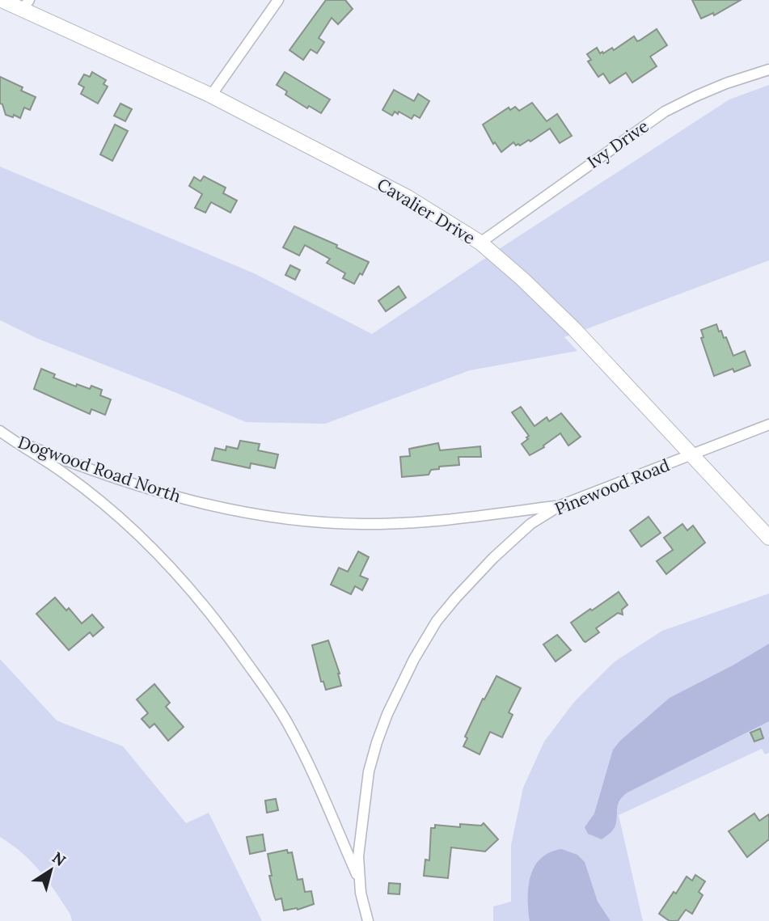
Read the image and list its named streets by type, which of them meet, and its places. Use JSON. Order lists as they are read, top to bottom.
{
  "streets": {
    "street": [
      "Ivy Drive",
      "Cavalier Drive",
      "Dogwood Road North",
      "Pinewood Road"
    ]
  },
  "crossings": [
    ["Ivy Drive", "Cavalier Drive"],
    ["Cavalier Drive", "Pinewood Road"],
    ["Dogwood Road North", "Pinewood Road"]
  ],
  "north": "top right"
}
